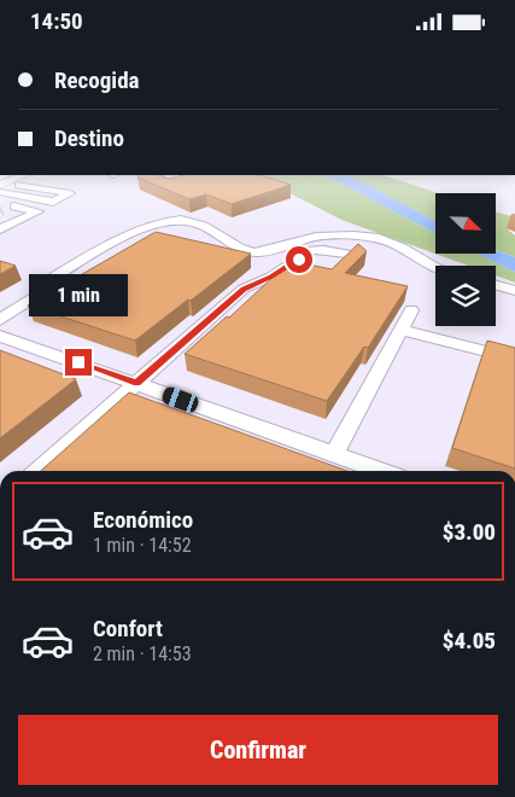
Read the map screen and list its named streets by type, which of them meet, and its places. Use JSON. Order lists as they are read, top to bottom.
{
  "north": "bottom right",
  "page": {
    "status": "14:50",
    "banner": ["Recogida", "Destino"],
    "bubble": "1 min",
    "list": [
      {
        "name": "Económico",
        "note": "1 min · 14:52",
        "value": "$3.00"
      },
      {
        "name": "Confort",
        "note": "2 min · 14:53",
        "value": "$4.05"
      }
    ],
    "buttons": "Confirmar"
  }
}
